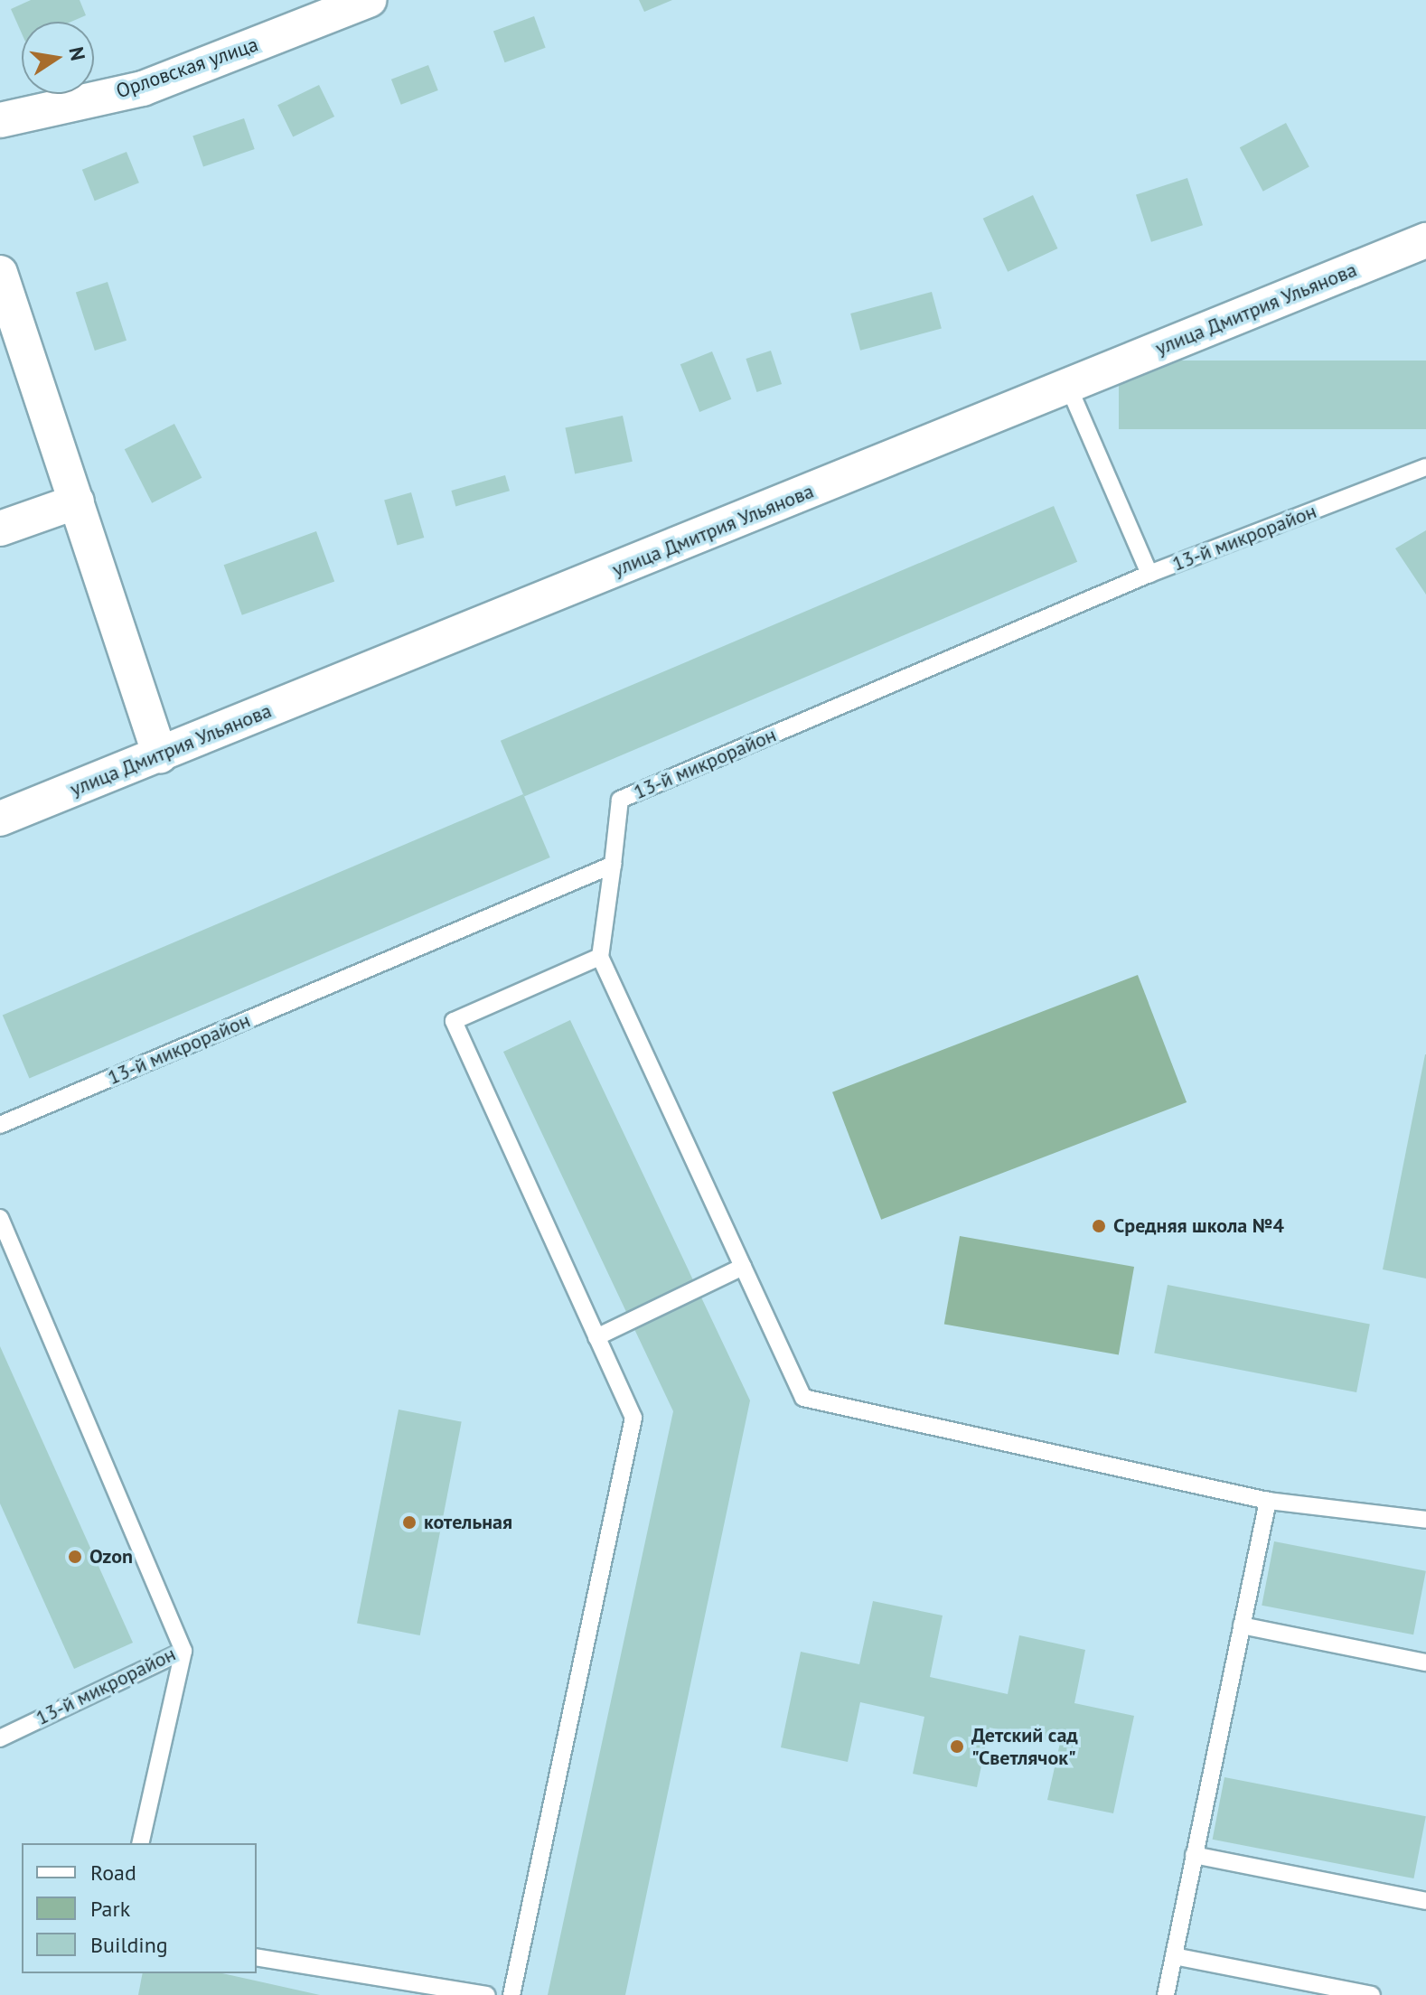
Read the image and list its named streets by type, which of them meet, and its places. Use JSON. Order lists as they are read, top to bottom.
{
  "streets": {
    "street": ["Орловская улица", "улица Дмитрия Ульянова"],
    "lane": ["13-й микрорайон"]
  },
  "places": [
    "Средняя школа №4",
    "котельная",
    "Ozon",
    "Детский сад \"Светлячок\""
  ],
  "legend": ["Road", "Park", "Building"],
  "north": "right"
}
